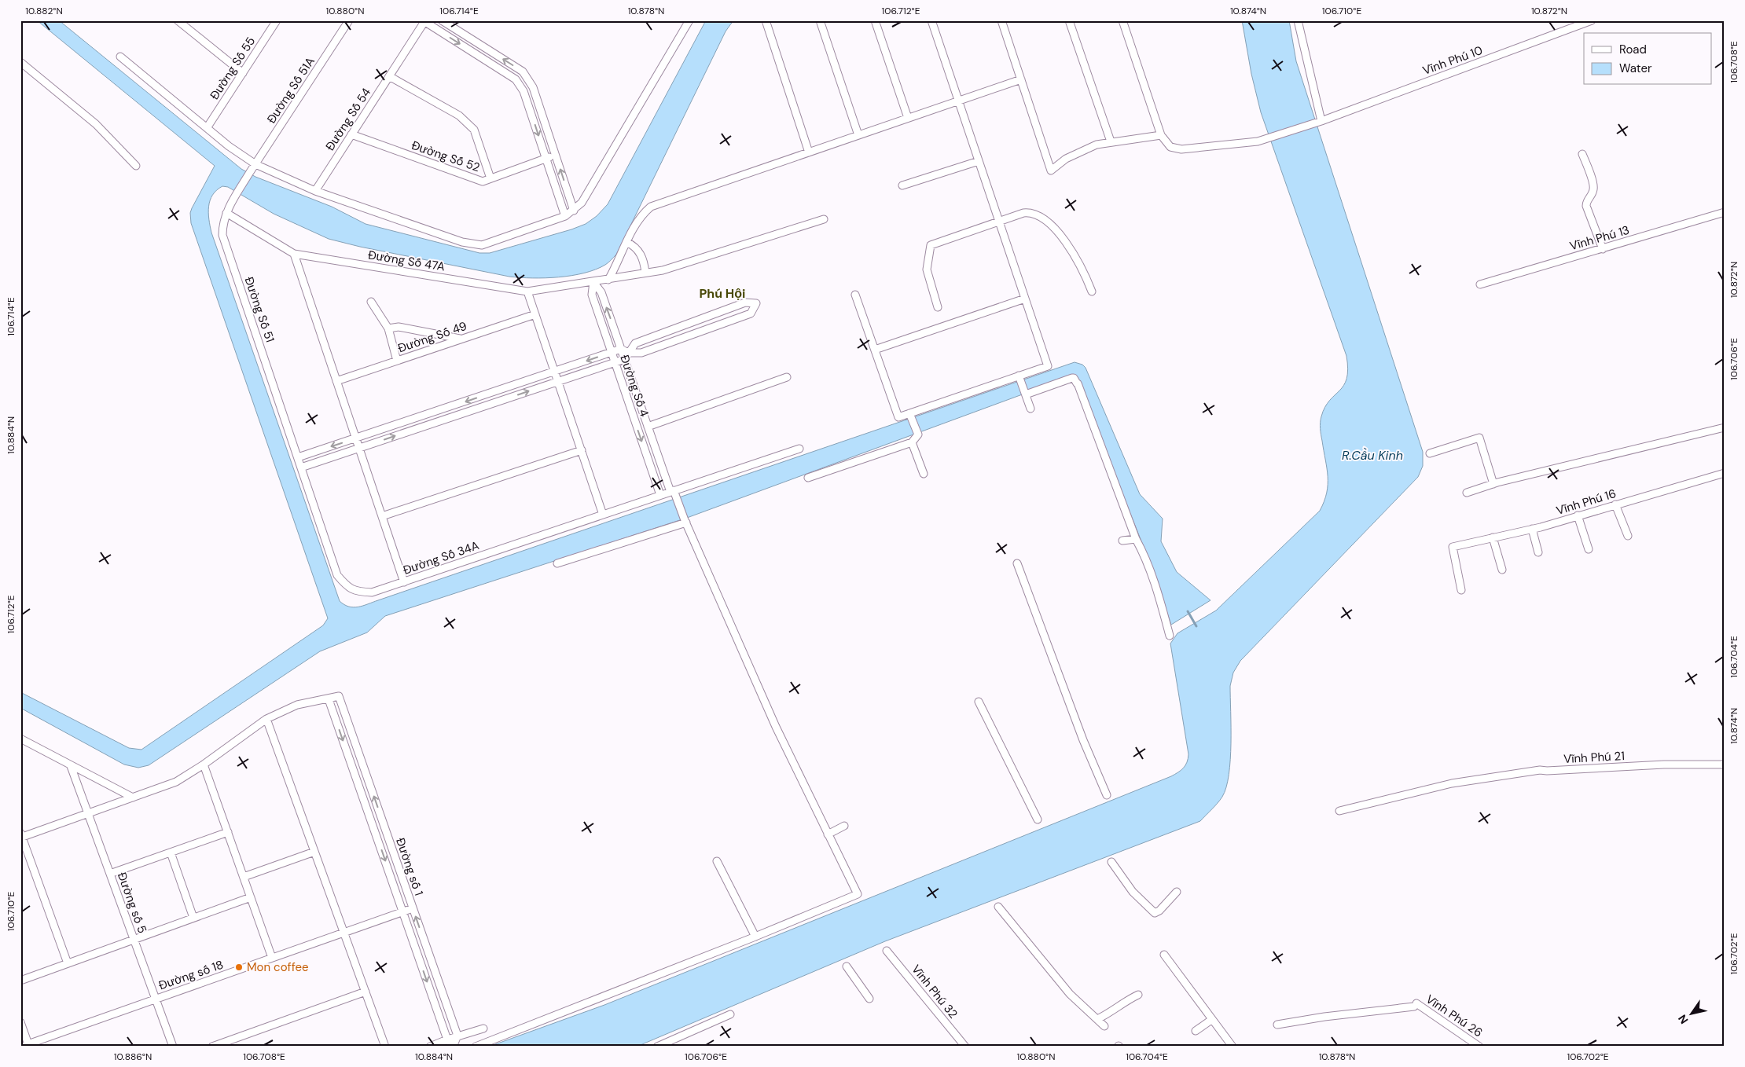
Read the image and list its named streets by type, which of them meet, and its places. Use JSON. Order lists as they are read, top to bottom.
{
  "streets": {
    "street": [
      "Vĩnh Phú 10",
      "Đường Số 55",
      "Đường Số 51A",
      "Đường Số 54",
      "Đường Số 52",
      "Vĩnh Phú 13",
      "Đường Số 47A",
      "Đường Số 51",
      "Đường Số 49",
      "Đường Số 4",
      "Vĩnh Phú 16",
      "Đường Số 34A",
      "Vĩnh Phú 21",
      "Đường số 1",
      "Đường số 5",
      "Đường số 18",
      "Vĩnh Phú 32",
      "Vĩnh Phú 26"
    ]
  },
  "crossings": [
    ["Đường Số 51A", "Đường Số 51"],
    ["Đường Số 54", "Đường Số 52"],
    ["Đường Số 47A", "Đường Số 51"],
    ["Đường Số 47A", "Đường Số 4"],
    ["Đường Số 51", "Đường Số 34A"],
    ["Đường Số 4", "Đường Số 34A"],
    ["Đường số 1", "Đường số 18"],
    ["Đường số 5", "Đường số 18"]
  ],
  "districts": ["Phú Hội"],
  "water": ["R.Cầu Kinh"],
  "places": ["Mon coffee"],
  "legend": ["Road", "Water"],
  "north": "bottom left",
  "coordinates": [
    "10.882°N",
    "10.880°N",
    "106.714°E",
    "10.878°N",
    "106.712°E",
    "10.874°N",
    "106.710°E",
    "10.872°N",
    "106.708°E",
    "106.706°E",
    "10.884°N",
    "106.704°E",
    "106.702°E",
    "10.886°N"
  ]
}
